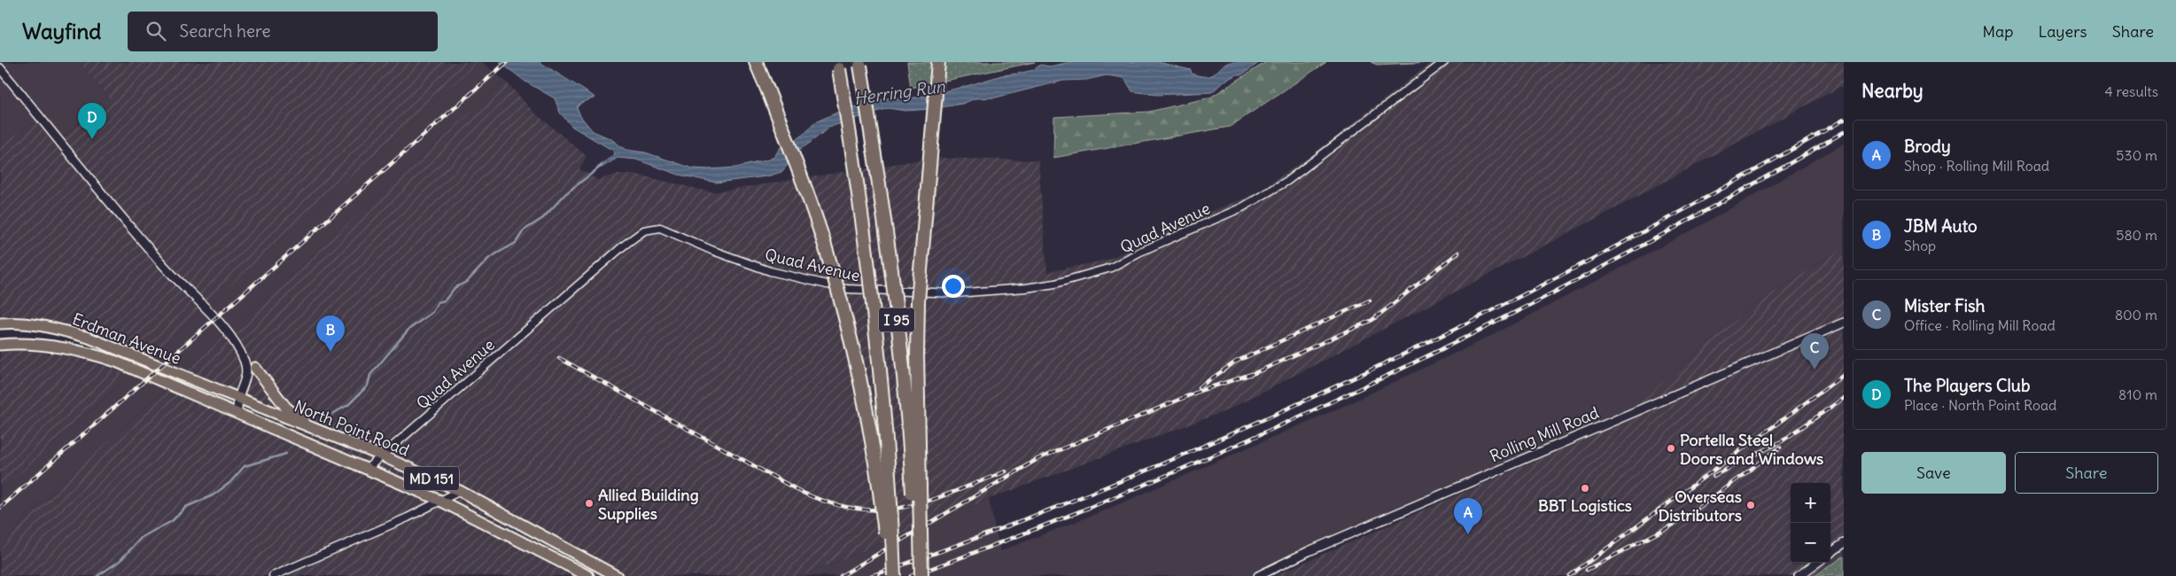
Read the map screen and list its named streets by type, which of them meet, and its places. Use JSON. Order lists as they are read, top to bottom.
{
  "streets": {
    "highway": ["I 95"],
    "main road": ["Erdman Avenue", "North Point Road", "MD 151"],
    "street": ["Quad Avenue", "Rolling Mill Road"]
  },
  "crossings": [
    ["Quad Avenue", "North Point Road"],
    ["Erdman Avenue", "North Point Road"]
  ],
  "water": ["Herring Run"],
  "places": [
    "Portella Steel Doors and Windows",
    "BBT Logistics",
    "Allied Building Supplies",
    "Overseas Distributors"
  ],
  "page": {
    "header": "Wayfind",
    "search": "Search here",
    "nav": ["Map", "Layers", "Share"],
    "heading": ["Nearby", "4 results"],
    "pins": [
      "D",
      "B",
      "C",
      "A"
    ],
    "list": [
      {
        "mark": "A",
        "name": "Brody",
        "note": "Shop · Rolling Mill Road",
        "value": "530 m"
      },
      {
        "mark": "B",
        "name": "JBM Auto",
        "note": "Shop",
        "value": "580 m"
      },
      {
        "mark": "C",
        "name": "Mister Fish",
        "note": "Office · Rolling Mill Road",
        "value": "800 m"
      },
      {
        "mark": "D",
        "name": "The Players Club",
        "note": "Place · North Point Road",
        "value": "810 m"
      }
    ],
    "buttons": ["Save", "Share"],
    "map_buttons": ["+", "−"]
  }
}
